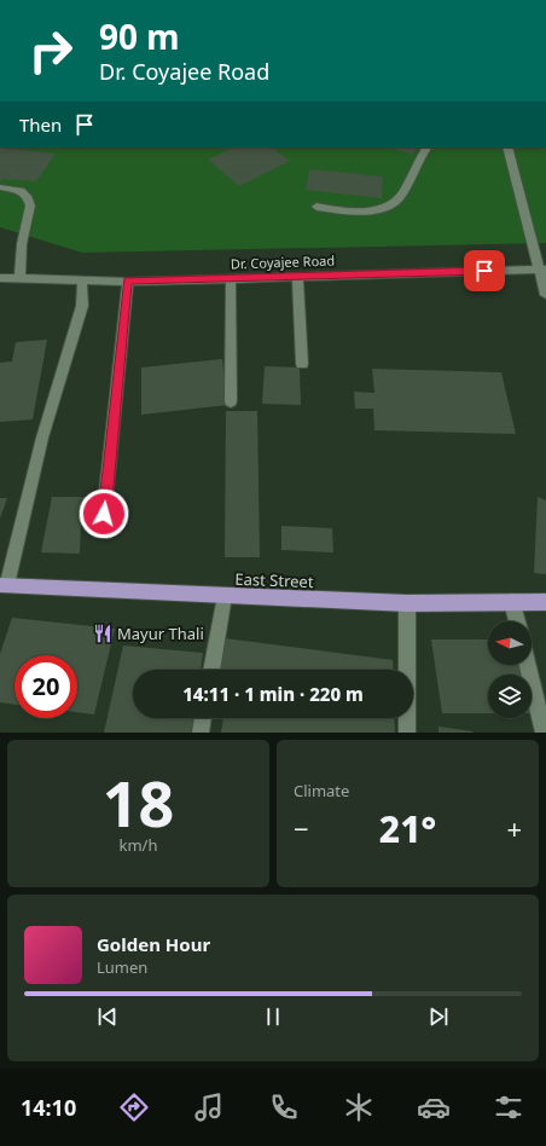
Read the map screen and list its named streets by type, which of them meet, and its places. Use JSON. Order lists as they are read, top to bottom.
{
  "streets": {
    "main road": ["East Street"],
    "street": ["Dr. Coyajee Road"]
  },
  "places": {
    "restaurant": ["Mayur Thali"]
  },
  "north": "left",
  "page": {
    "turn": ["90 m", "Dr. Coyajee Road"],
    "then": "Then",
    "limit": "20",
    "trip": "14:11 · 1 min · 220 m",
    "tile": [
      ["18", "km/h"],
      "Climate"
    ],
    "heat": ["−", "21°", "+"],
    "song": ["Golden Hour", "Lumen"],
    "tabs": "14:10"
  }
}
